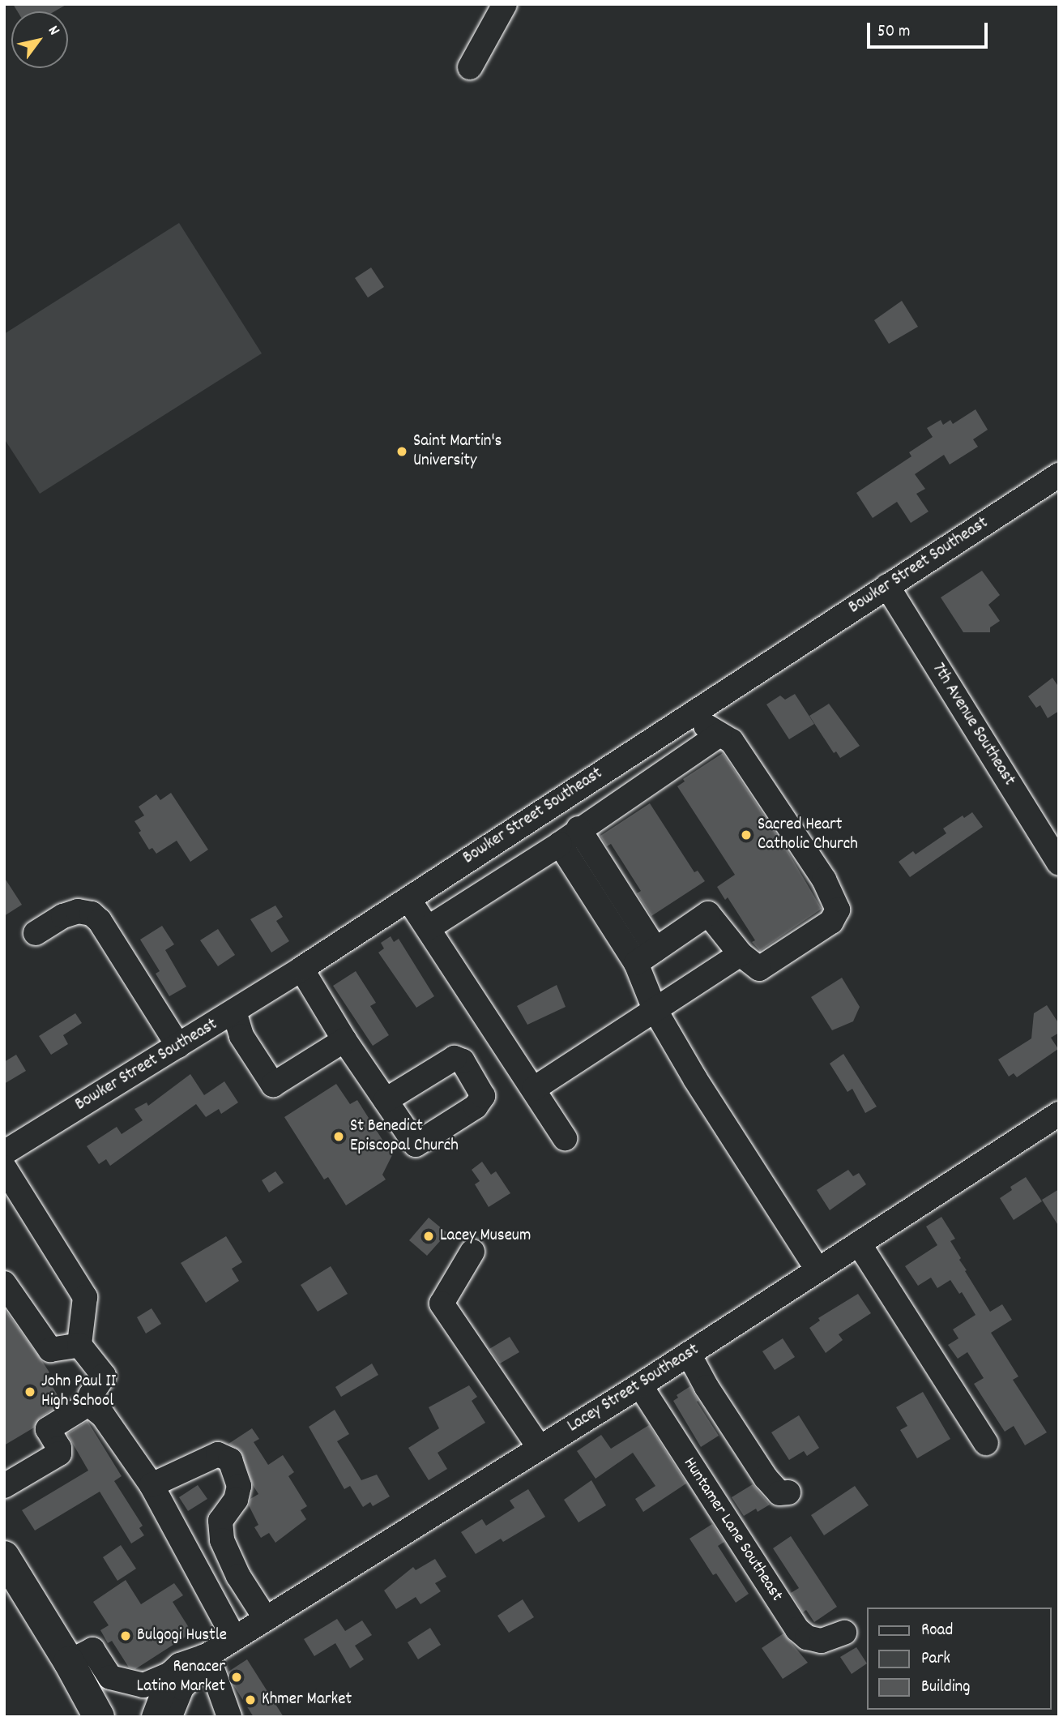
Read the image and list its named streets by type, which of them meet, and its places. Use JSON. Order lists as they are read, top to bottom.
{
  "streets": {
    "street": [
      "Bowker Street Southeast",
      "7th Avenue Southeast",
      "Lacey Street Southeast",
      "Huntamer Lane Southeast"
    ]
  },
  "crossings": [
    ["Bowker Street Southeast", "7th Avenue Southeast"],
    ["Lacey Street Southeast", "Huntamer Lane Southeast"]
  ],
  "places": [
    "Saint Martin's University",
    "Sacred Heart Catholic Church",
    "St Benedict Episcopal Church",
    "Lacey Museum",
    "John Paul II High School",
    "Bulgogi Hustle",
    "Renacer Latino Market",
    "Khmer Market"
  ],
  "legend": ["Road", "Park", "Building"],
  "scale_bar": "50 m",
  "north": "top right"
}
